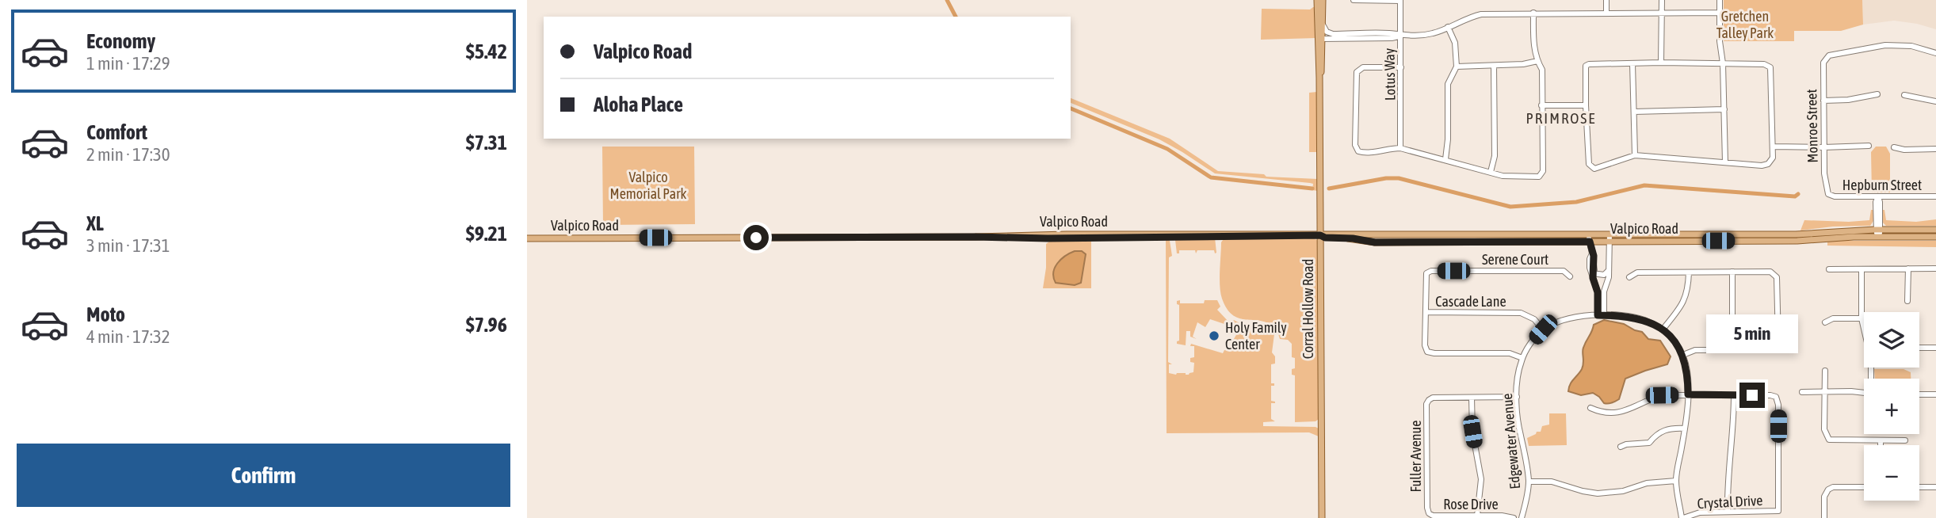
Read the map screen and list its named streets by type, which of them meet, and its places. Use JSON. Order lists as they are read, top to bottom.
{
  "streets": {
    "main road": ["Valpico Road", "Corral Hollow Road"],
    "street": [
      "Lotus Way",
      "Monroe Street",
      "Hepburn Street",
      "Serene Court",
      "Cascade Lane",
      "Edgewater Avenue",
      "Fuller Avenue",
      "Crystal Drive",
      "Rose Drive"
    ]
  },
  "crossings": [
    ["Monroe Street", "Hepburn Street"],
    ["Valpico Road", "Corral Hollow Road"],
    ["Serene Court", "Cascade Lane"],
    ["Cascade Lane", "Edgewater Avenue"],
    ["Fuller Avenue", "Rose Drive"]
  ],
  "districts": ["PRIMROSE"],
  "parks": ["Gretchen Talley Park", "Valpico Memorial Park"],
  "places": ["Holy Family Center"],
  "page": {
    "list": [
      {
        "name": "Economy",
        "note": "1 min · 17:29",
        "value": "$5.42"
      },
      {
        "name": "Comfort",
        "note": "2 min · 17:30",
        "value": "$7.31"
      },
      {
        "name": "XL",
        "note": "3 min · 17:31",
        "value": "$9.21"
      },
      {
        "name": "Moto",
        "note": "4 min · 17:32",
        "value": "$7.96"
      }
    ],
    "banner": ["Valpico Road", "Aloha Place"],
    "map_buttons": ["+", "−"],
    "bubble": "5 min",
    "buttons": "Confirm"
  }
}
